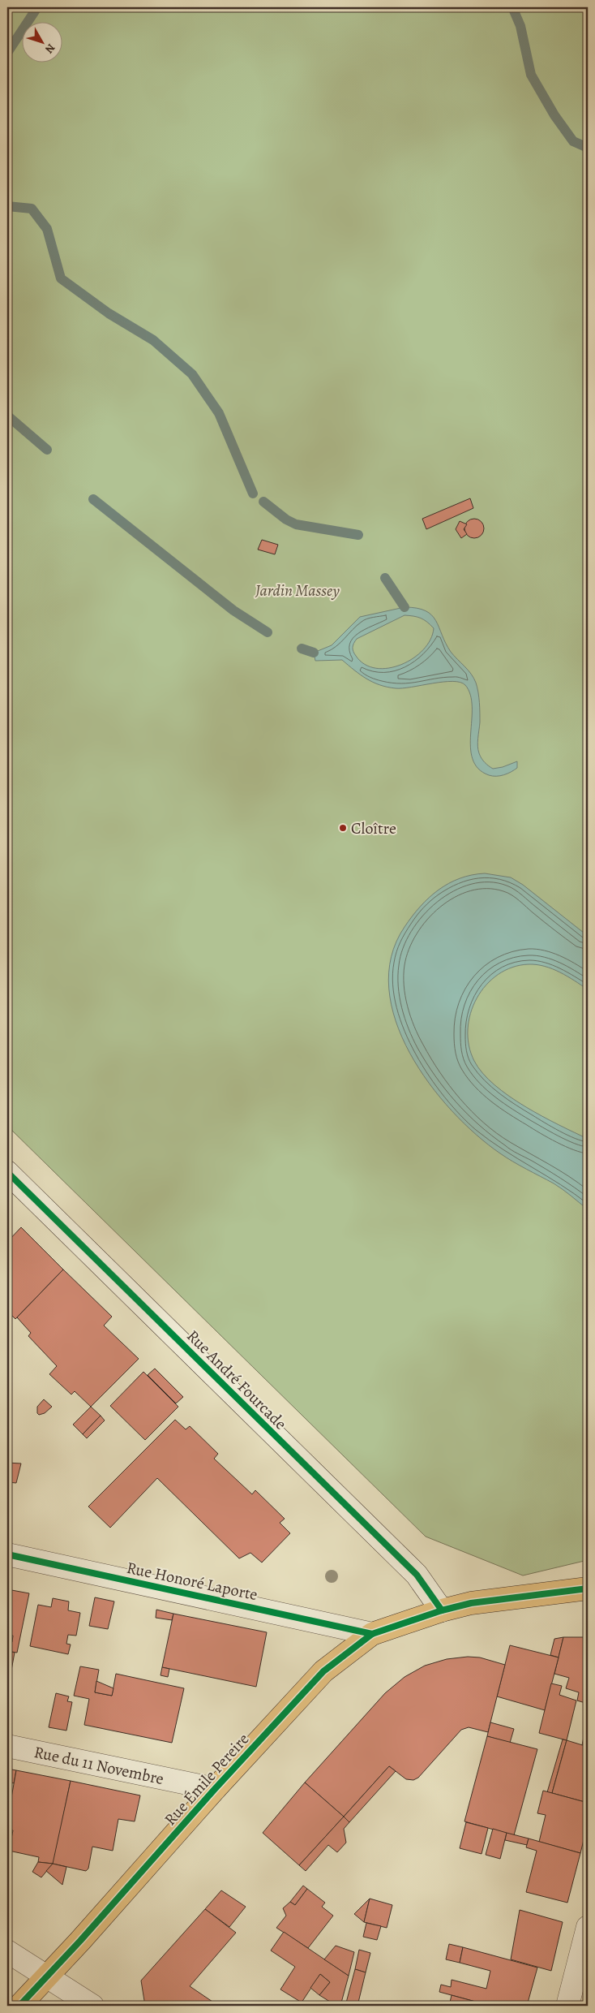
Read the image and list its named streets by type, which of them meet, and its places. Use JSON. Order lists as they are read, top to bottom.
{
  "streets": {
    "main road": ["Rue Émile Pereire"],
    "street": ["Rue André Fourcade", "Rue Honoré Laporte", "Rue du 11 Novembre"]
  },
  "crossings": [
    ["Rue André Fourcade", "Rue Émile Pereire"],
    ["Rue Honoré Laporte", "Rue Émile Pereire"],
    ["Rue du 11 Novembre", "Rue Émile Pereire"]
  ],
  "parks": ["Jardin Massey"],
  "places": ["Cloître"],
  "north": "bottom right"
}
